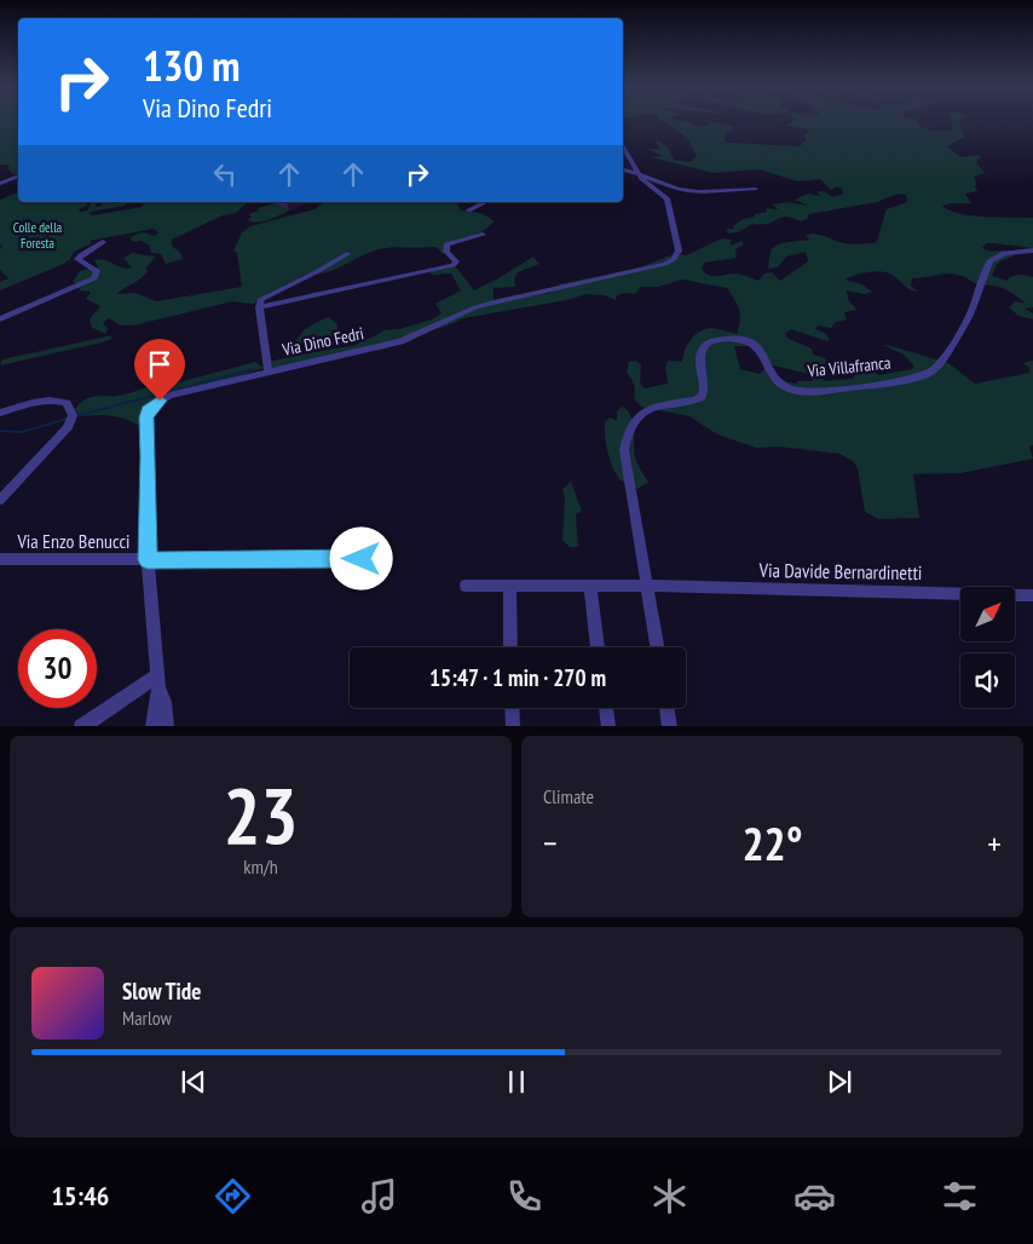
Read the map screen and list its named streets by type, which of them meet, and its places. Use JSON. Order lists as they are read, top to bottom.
{
  "streets": {
    "street": [
      "Via Dino Fedri",
      "Via Villafranca",
      "Via Enzo Benucci",
      "Via Davide Bernardinetti"
    ]
  },
  "crossings": [
    ["Via Dino Fedri", "Via Enzo Benucci"],
    ["Via Villafranca", "Via Davide Bernardinetti"]
  ],
  "parks": ["Colle della Foresta"],
  "north": "top right",
  "page": {
    "turn": ["130 m", "Via Dino Fedri"],
    "limit": "30",
    "trip": "15:47 · 1 min · 270 m",
    "tile": [
      ["23", "km/h"],
      "Climate"
    ],
    "heat": ["−", "22°", "+"],
    "song": ["Slow Tide", "Marlow"],
    "tabs": "15:46"
  }
}
